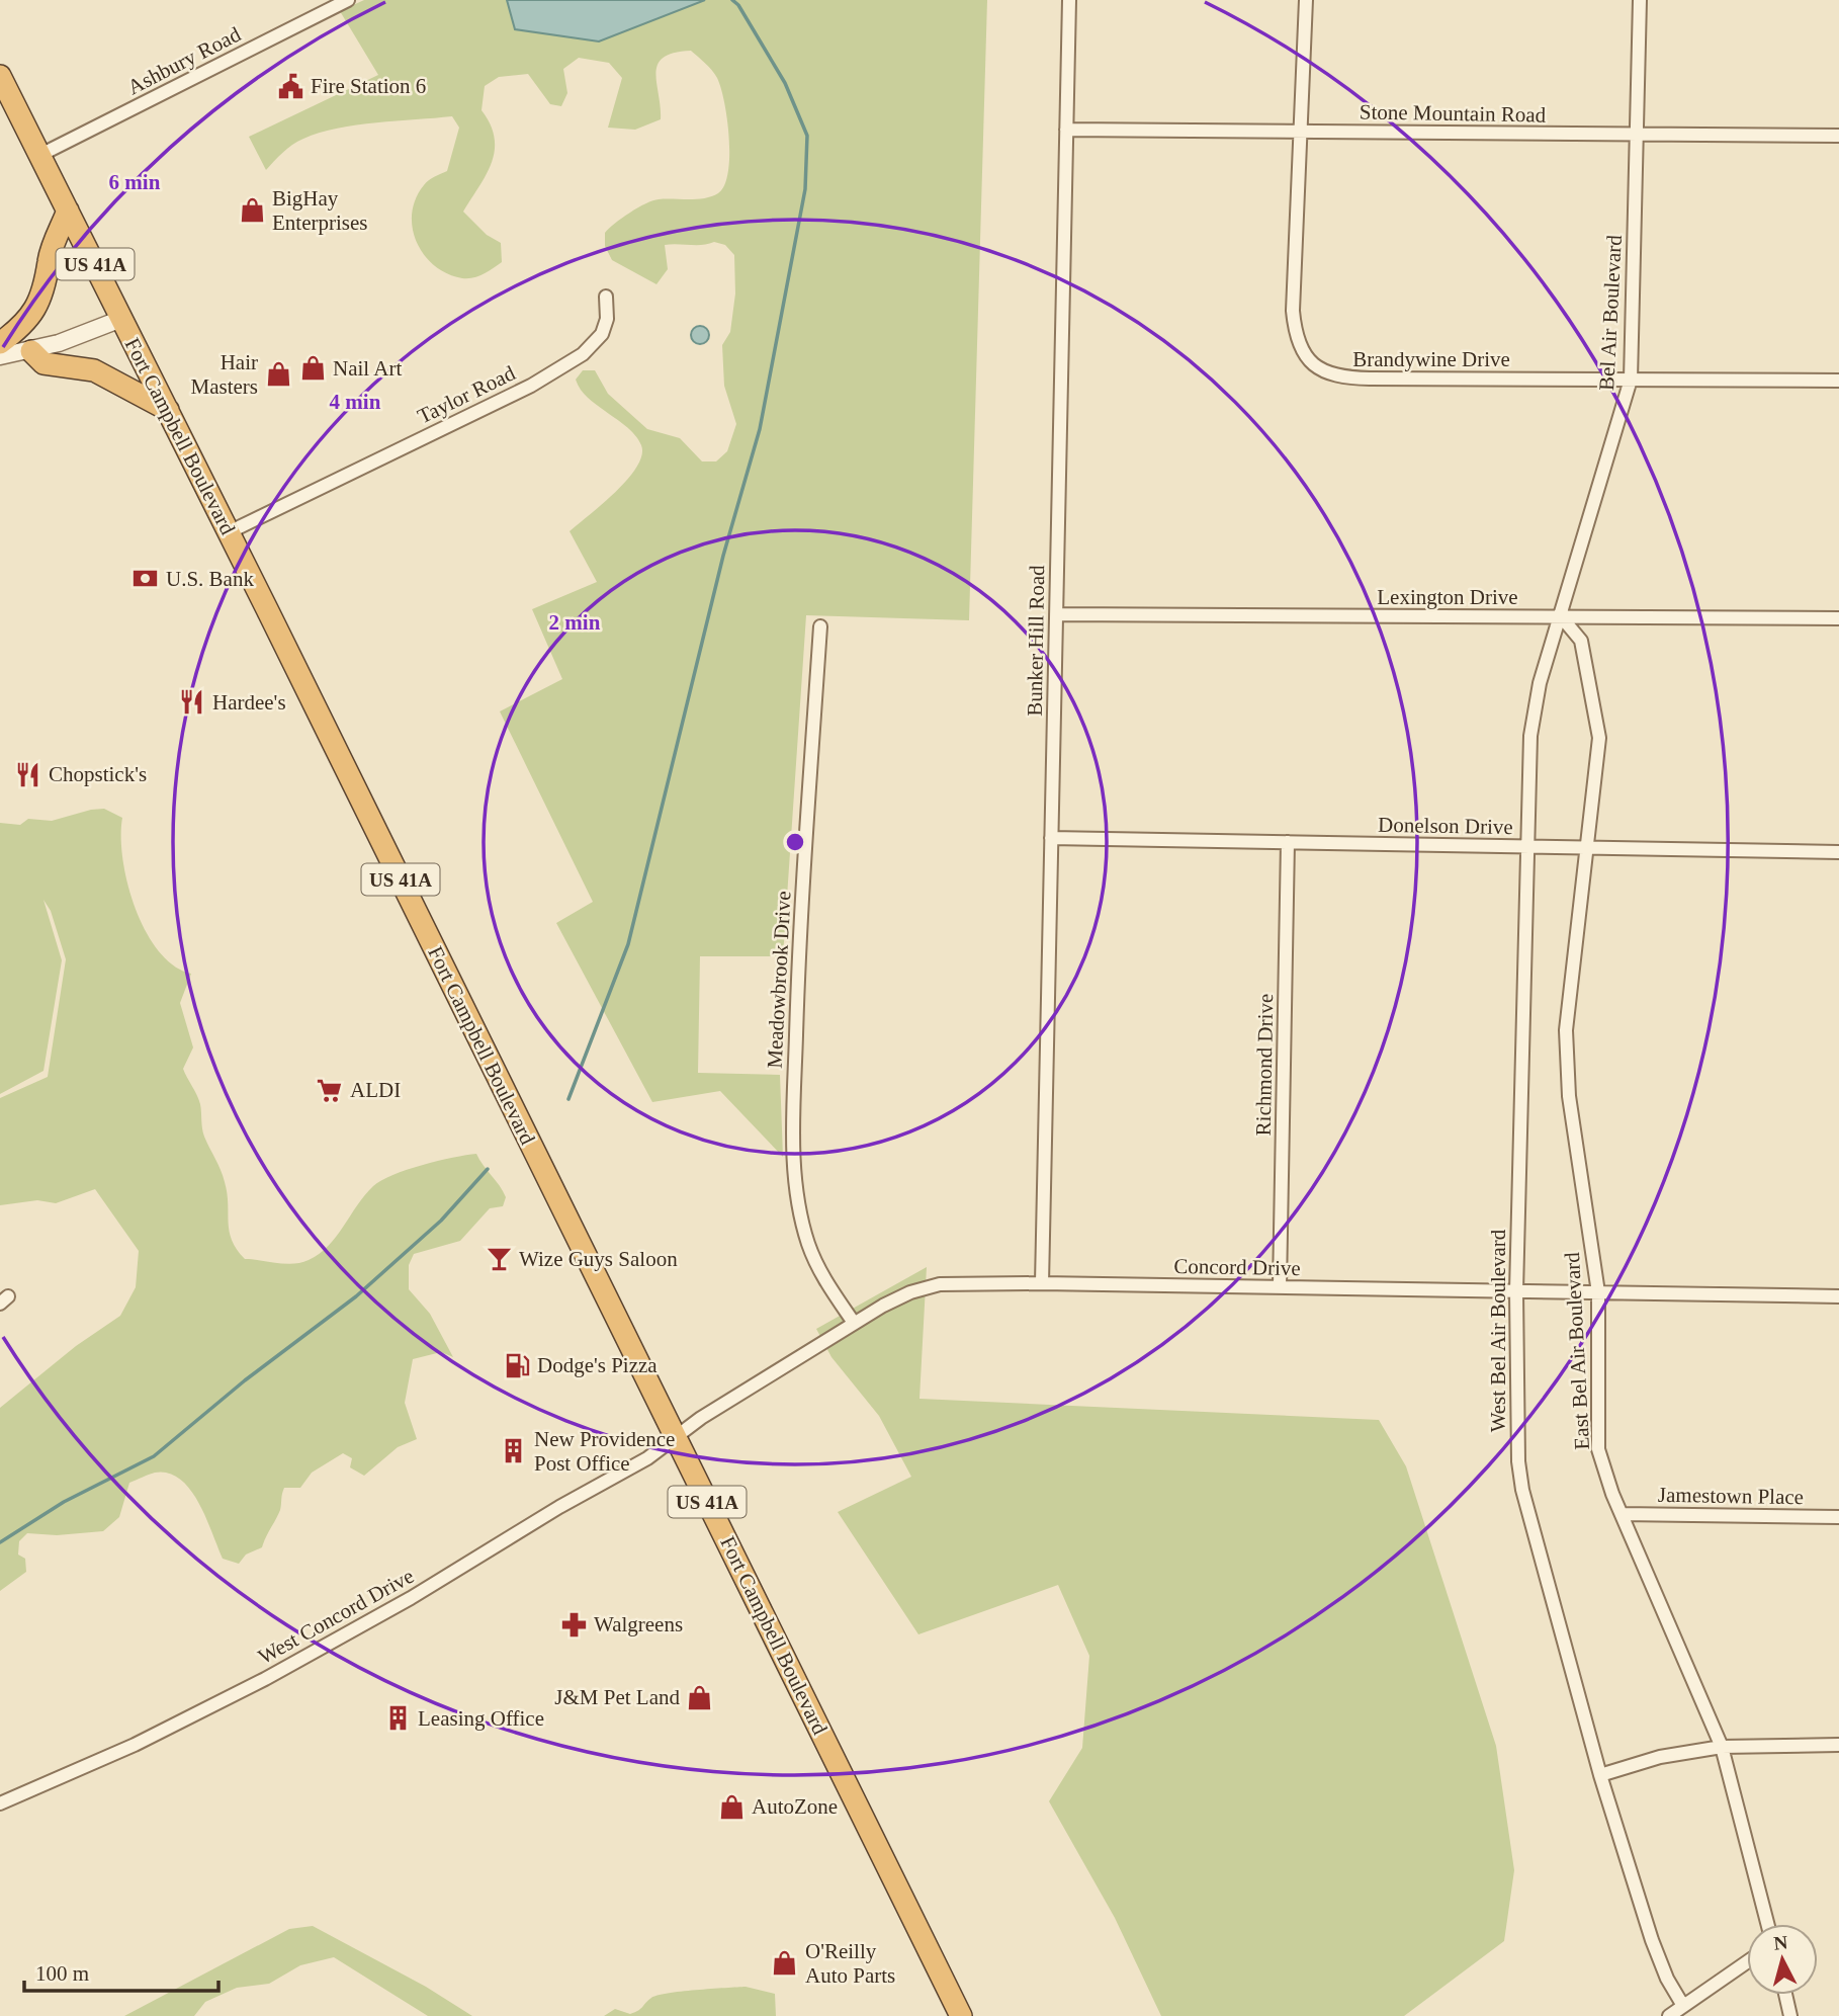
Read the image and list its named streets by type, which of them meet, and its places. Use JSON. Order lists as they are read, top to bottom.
{
  "streets": {
    "highway": ["US 41A", "Fort Campbell Boulevard"],
    "street": [
      "Ashbury Road",
      "Stone Mountain Road",
      "Bel Air Boulevard",
      "Brandywine Drive",
      "Taylor Road",
      "Lexington Drive",
      "Bunker Hill Road",
      "Donelson Drive",
      "Meadowbrook Drive",
      "Richmond Drive",
      "Concord Drive",
      "West Bel Air Boulevard",
      "East Bel Air Boulevard",
      "Jamestown Place",
      "West Concord Drive"
    ]
  },
  "crossings": [
    ["Ashbury Road", "Fort Campbell Boulevard"],
    ["Stone Mountain Road", "Bel Air Boulevard"],
    ["Stone Mountain Road", "Brandywine Drive"],
    ["Stone Mountain Road", "Bunker Hill Road"],
    ["Bel Air Boulevard", "Brandywine Drive"],
    ["Bel Air Boulevard", "Lexington Drive"],
    ["Bel Air Boulevard", "West Bel Air Boulevard"],
    ["Bel Air Boulevard", "East Bel Air Boulevard"],
    ["Taylor Road", "Fort Campbell Boulevard"],
    ["Fort Campbell Boulevard", "Concord Drive"],
    ["Fort Campbell Boulevard", "West Concord Drive"],
    ["Lexington Drive", "Bunker Hill Road"],
    ["Lexington Drive", "West Bel Air Boulevard"],
    ["Lexington Drive", "East Bel Air Boulevard"],
    ["Bunker Hill Road", "Donelson Drive"],
    ["Bunker Hill Road", "Concord Drive"],
    ["Donelson Drive", "Richmond Drive"],
    ["Donelson Drive", "West Bel Air Boulevard"],
    ["Donelson Drive", "East Bel Air Boulevard"],
    ["Meadowbrook Drive", "Concord Drive"],
    ["Richmond Drive", "Concord Drive"],
    ["Concord Drive", "West Bel Air Boulevard"],
    ["Concord Drive", "East Bel Air Boulevard"],
    ["Concord Drive", "West Concord Drive"],
    ["West Bel Air Boulevard", "East Bel Air Boulevard"],
    ["East Bel Air Boulevard", "Jamestown Place"]
  ],
  "places": {
    "public building": ["Fire Station 6"],
    "shop": [
      "BigHay Enterprises",
      "Nail Art",
      "Hair Masters",
      "J&M Pet Land",
      "AutoZone",
      "O'Reilly Auto Parts"
    ],
    "bank": ["U.S. Bank"],
    "restaurant": ["Hardee's", "Chopstick's"],
    "supermarket": ["ALDI"],
    "bar": ["Wize Guys Saloon"],
    "fuel station": ["Dodge's Pizza"],
    "building": ["New Providence Post Office", "Leasing Office"],
    "pharmacy": ["Walgreens"]
  },
  "scale_bar": "100 m",
  "north": "top",
  "rings": ["6 min", "4 min", "2 min"]
}
